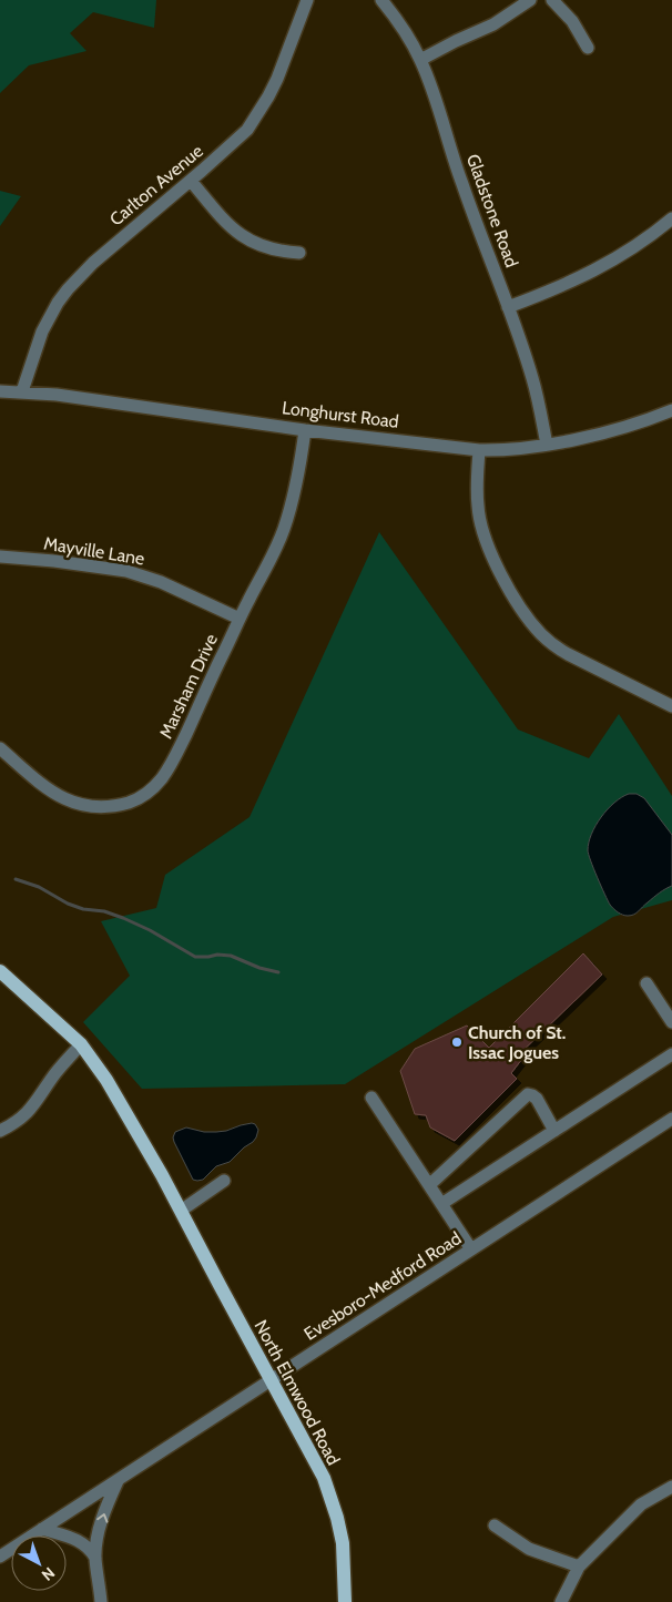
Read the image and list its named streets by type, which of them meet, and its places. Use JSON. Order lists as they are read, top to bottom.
{
  "streets": {
    "main road": ["North Elmwood Road"],
    "street": [
      "Carlton Avenue",
      "Gladstone Road",
      "Longhurst Road",
      "Mayville Lane",
      "Marsham Drive",
      "Evesboro-Medford Road"
    ]
  },
  "crossings": [
    ["Carlton Avenue", "Longhurst Road"],
    ["Gladstone Road", "Longhurst Road"],
    ["Longhurst Road", "Marsham Drive"],
    ["Mayville Lane", "Marsham Drive"],
    ["Evesboro-Medford Road", "North Elmwood Road"]
  ],
  "places": ["Church of St. Issac Jogues"],
  "north": "bottom right"
}
